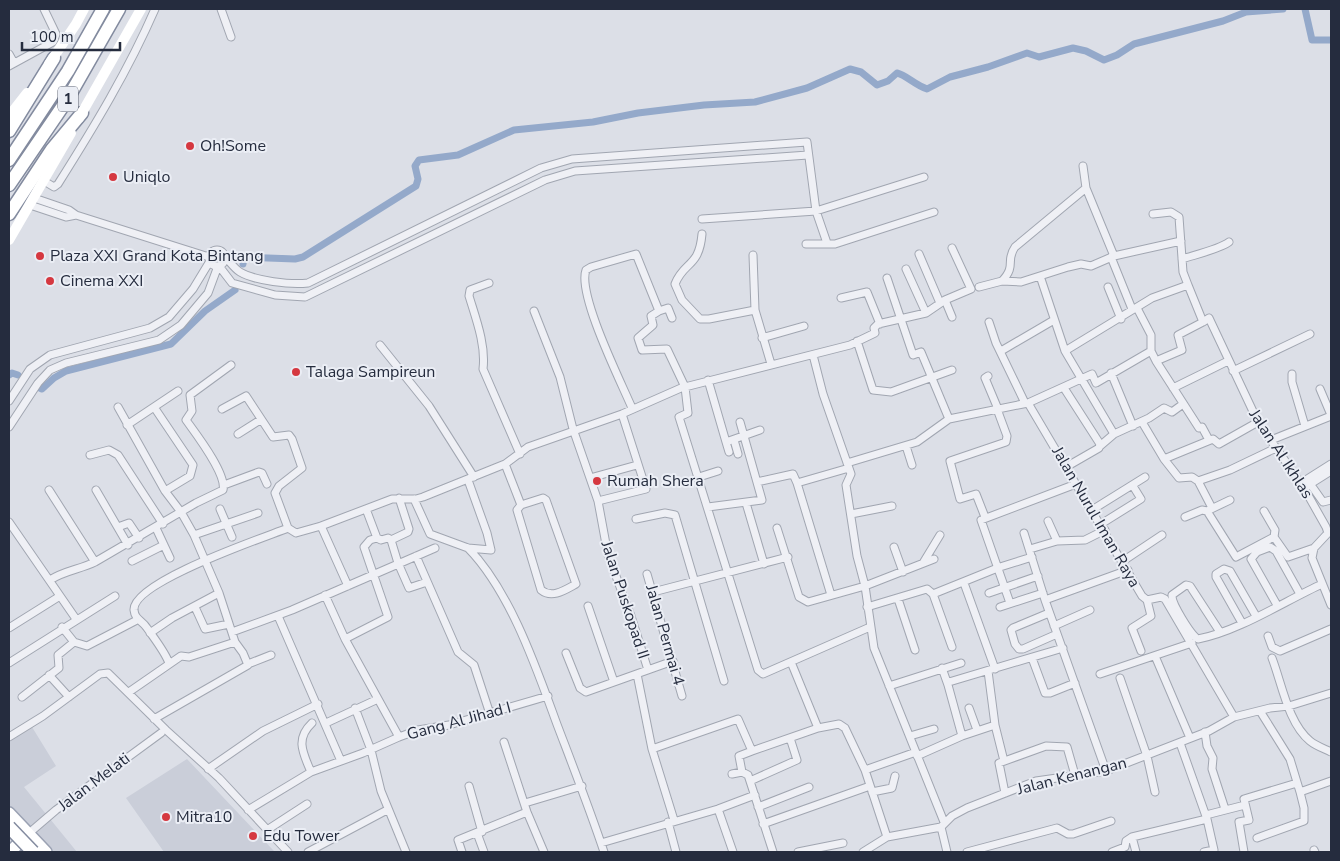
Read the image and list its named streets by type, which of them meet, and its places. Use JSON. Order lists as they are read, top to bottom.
{
  "streets": {
    "highway": ["1"],
    "street": [
      "Jalan Al Ikhlas",
      "Jalan Nurul Iman Raya",
      "Jalan Puskopad II",
      "Jalan Permai 4",
      "Gang Al Jihad I",
      "Jalan Kenangan",
      "Jalan Melati"
    ]
  },
  "crossings": [
    ["Jalan Nurul Iman Raya", "Jalan Kenangan"]
  ],
  "places": [
    "Oh!Some",
    "Uniqlo",
    "Plaza XXI Grand Kota Bintang",
    "Cinema XXI",
    "Talaga Sampireun",
    "Rumah Shera",
    "Mitra10",
    "Edu Tower"
  ],
  "scale_bar": "100 m"
}
